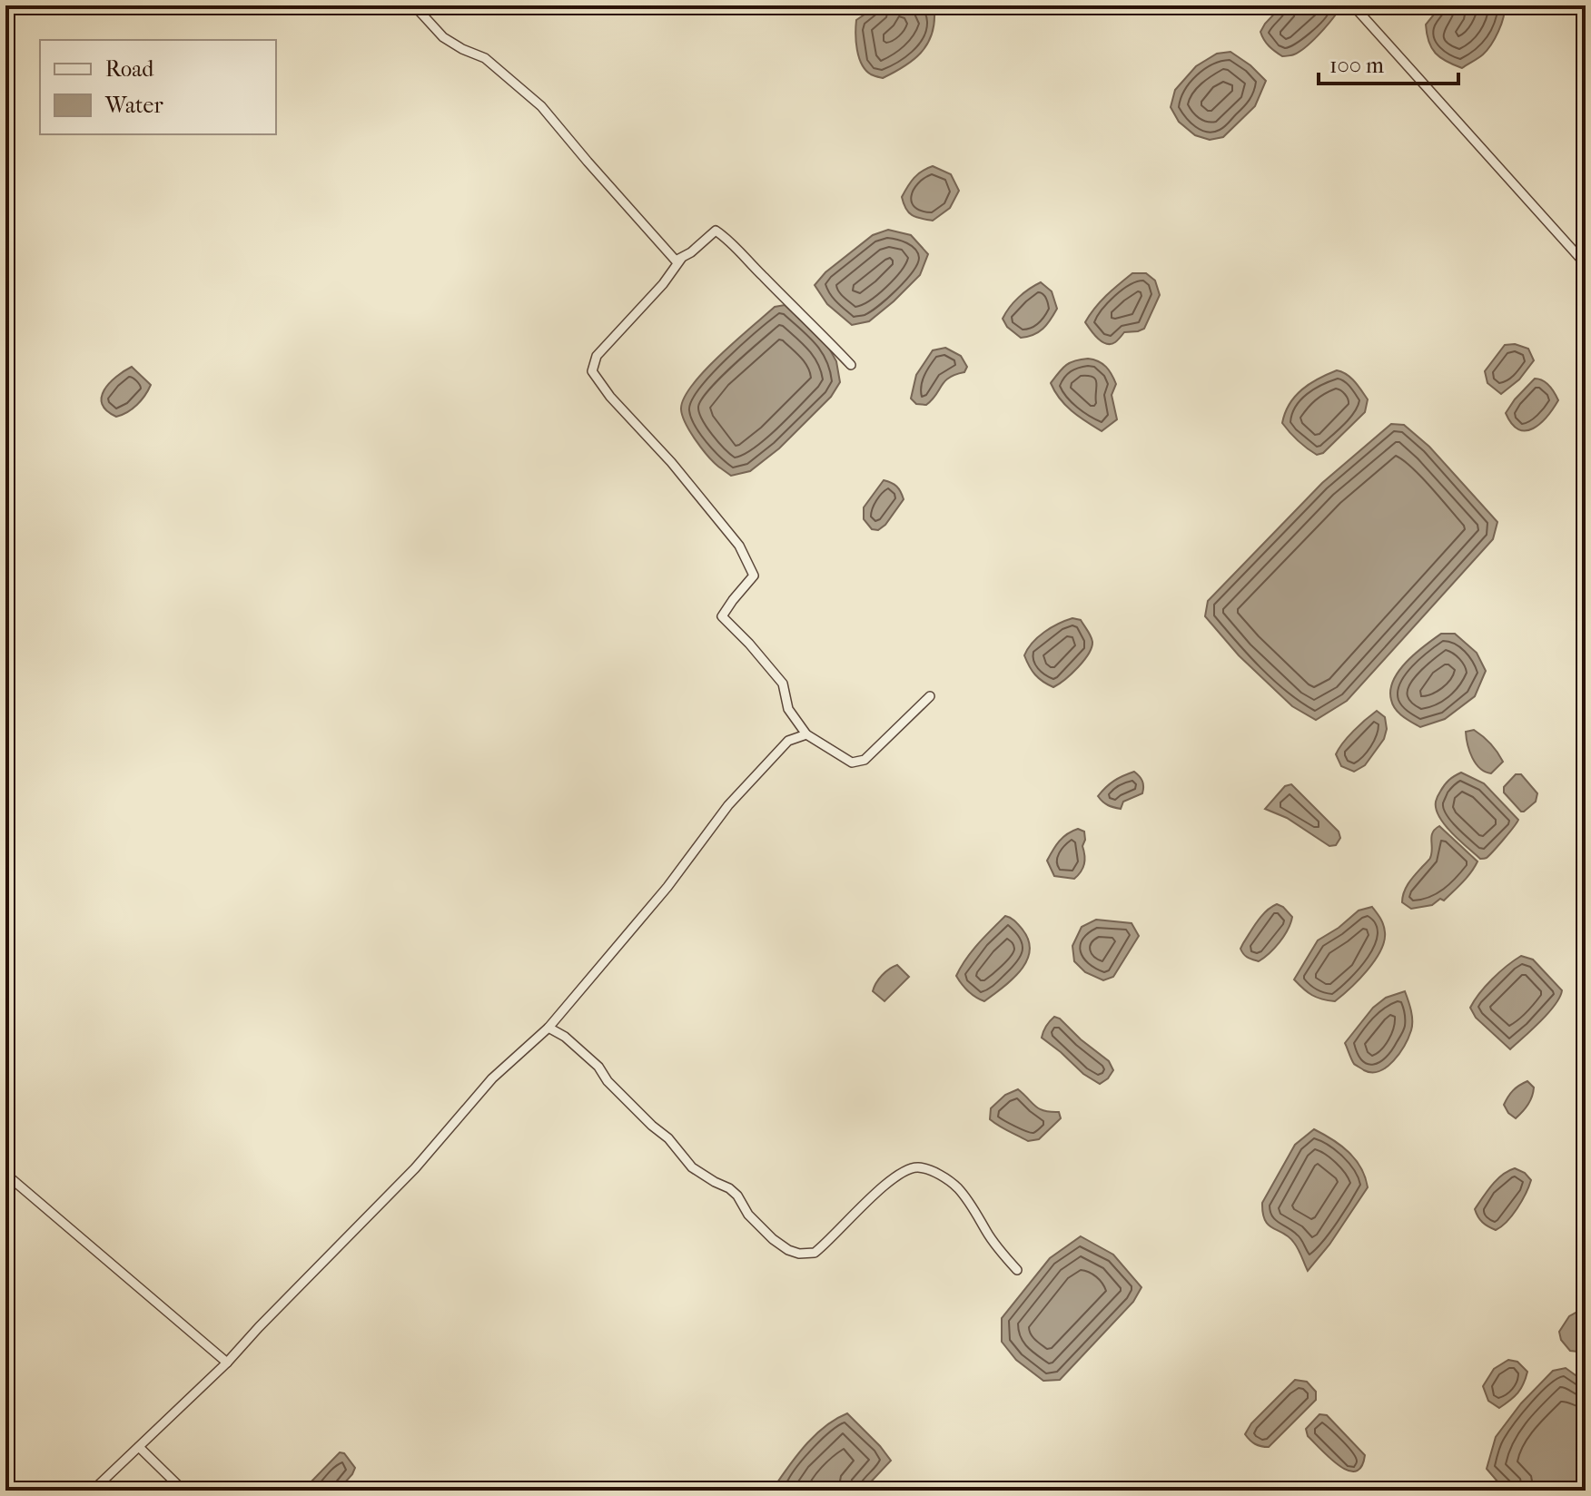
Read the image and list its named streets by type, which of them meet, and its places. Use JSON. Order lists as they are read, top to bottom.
{
  "legend": ["Road", "Water"],
  "scale_bar": "100 m"
}
